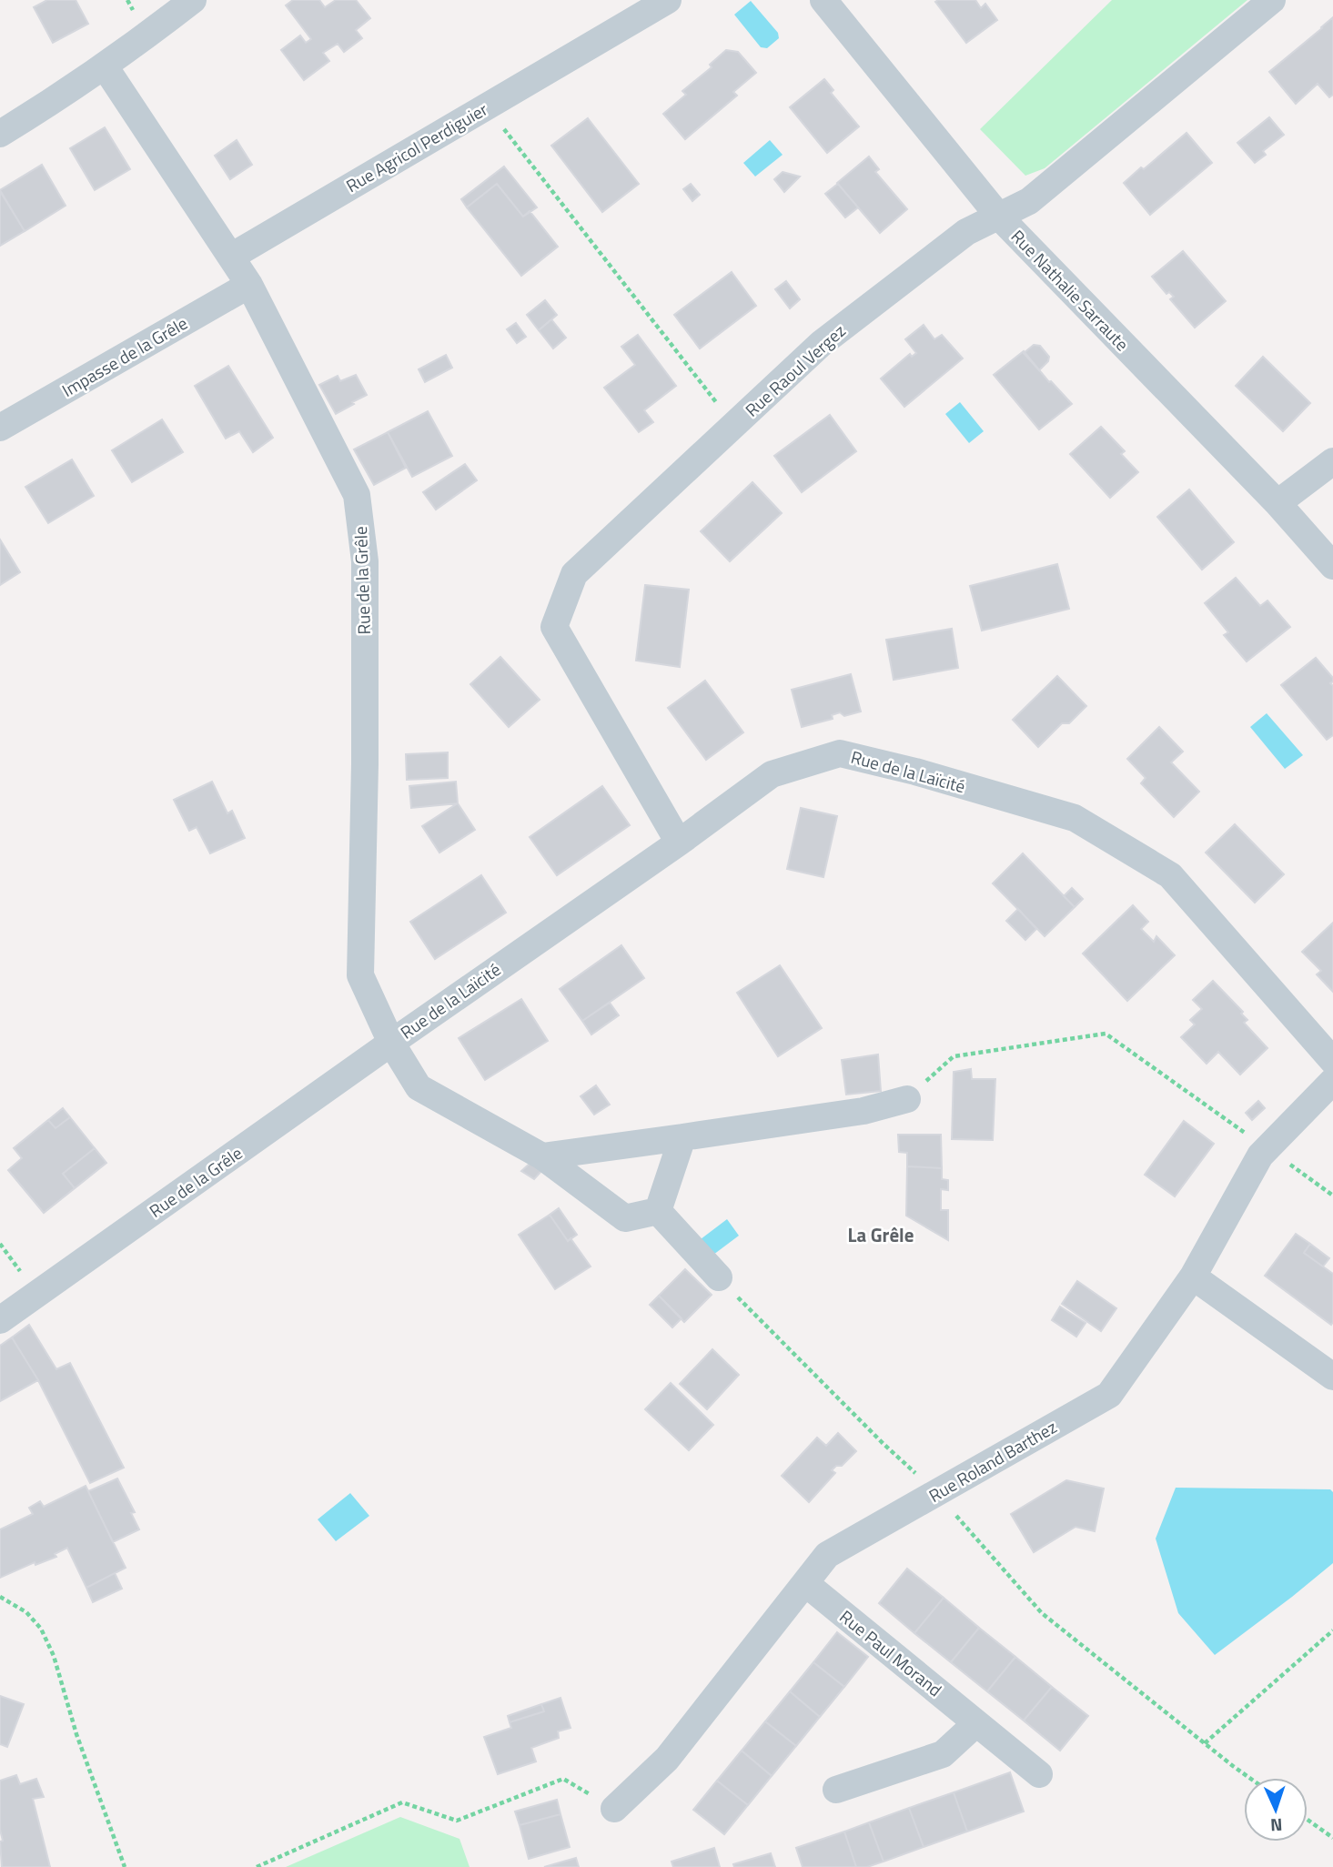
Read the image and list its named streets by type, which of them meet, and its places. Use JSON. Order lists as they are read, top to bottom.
{
  "streets": {
    "street": [
      "Rue Agricol Perdiguier",
      "Rue Nathalie Sarraute",
      "Impasse de la Grêle",
      "Rue Raoul Vergez",
      "Rue de la Grêle",
      "Rue de la Laïcité",
      "Rue Roland Barthez",
      "Rue Paul Morand"
    ]
  },
  "crossings": [
    ["Rue Agricol Perdiguier", "Rue de la Grêle"],
    ["Rue Nathalie Sarraute", "Rue Raoul Vergez"],
    ["Impasse de la Grêle", "Rue de la Grêle"],
    ["Rue Raoul Vergez", "Rue de la Laïcité"],
    ["Rue de la Grêle", "Rue de la Laïcité"],
    ["Rue Roland Barthez", "Rue Paul Morand"]
  ],
  "districts": ["La Grêle"],
  "north": "bottom"
}
